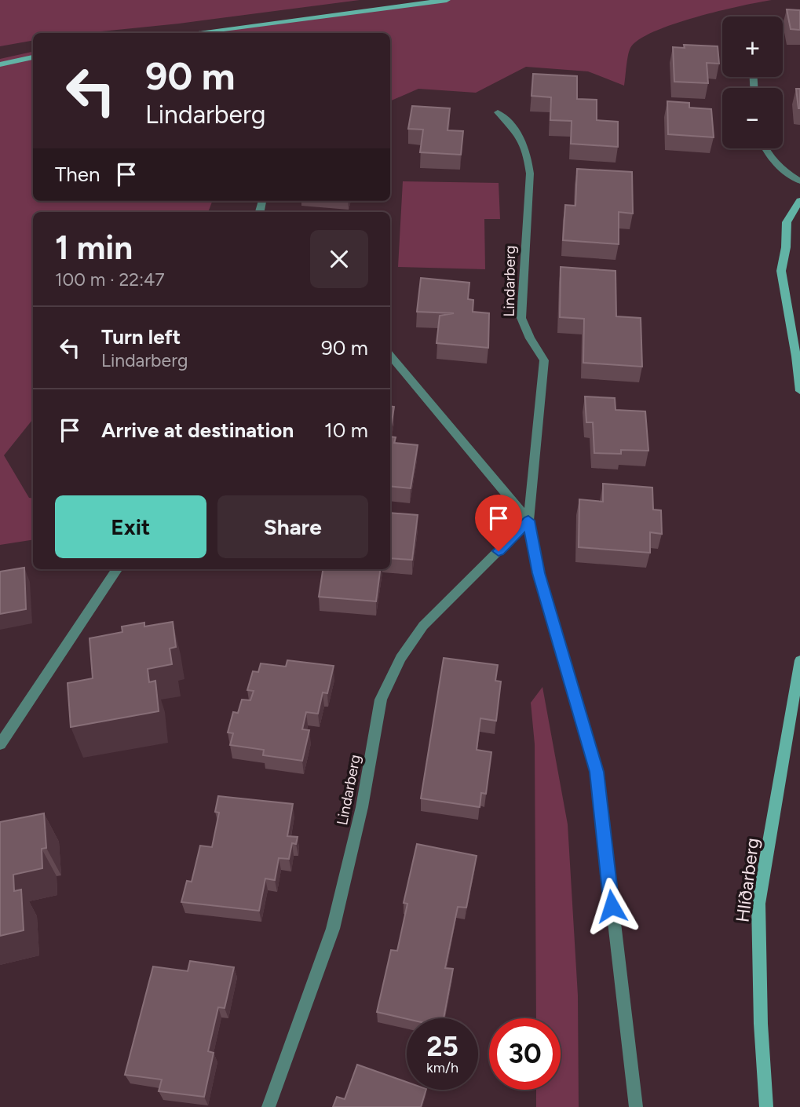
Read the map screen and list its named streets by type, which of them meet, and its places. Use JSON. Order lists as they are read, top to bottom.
{
  "streets": {
    "street": ["Lindarberg", "Hlíðarberg"]
  },
  "page": {
    "map_buttons": ["+", "−"],
    "turn": ["90 m", "Lindarberg"],
    "then": "Then",
    "heading": ["1 min", "100 m · 22:47"],
    "list": [
      {
        "name": "Turn left",
        "note": "Lindarberg",
        "value": "90 m"
      },
      {
        "name": "Arrive at destination",
        "value": "10 m"
      }
    ],
    "buttons": ["Exit", "Share"],
    "speed": "25 km/h",
    "limit": "30"
  }
}
